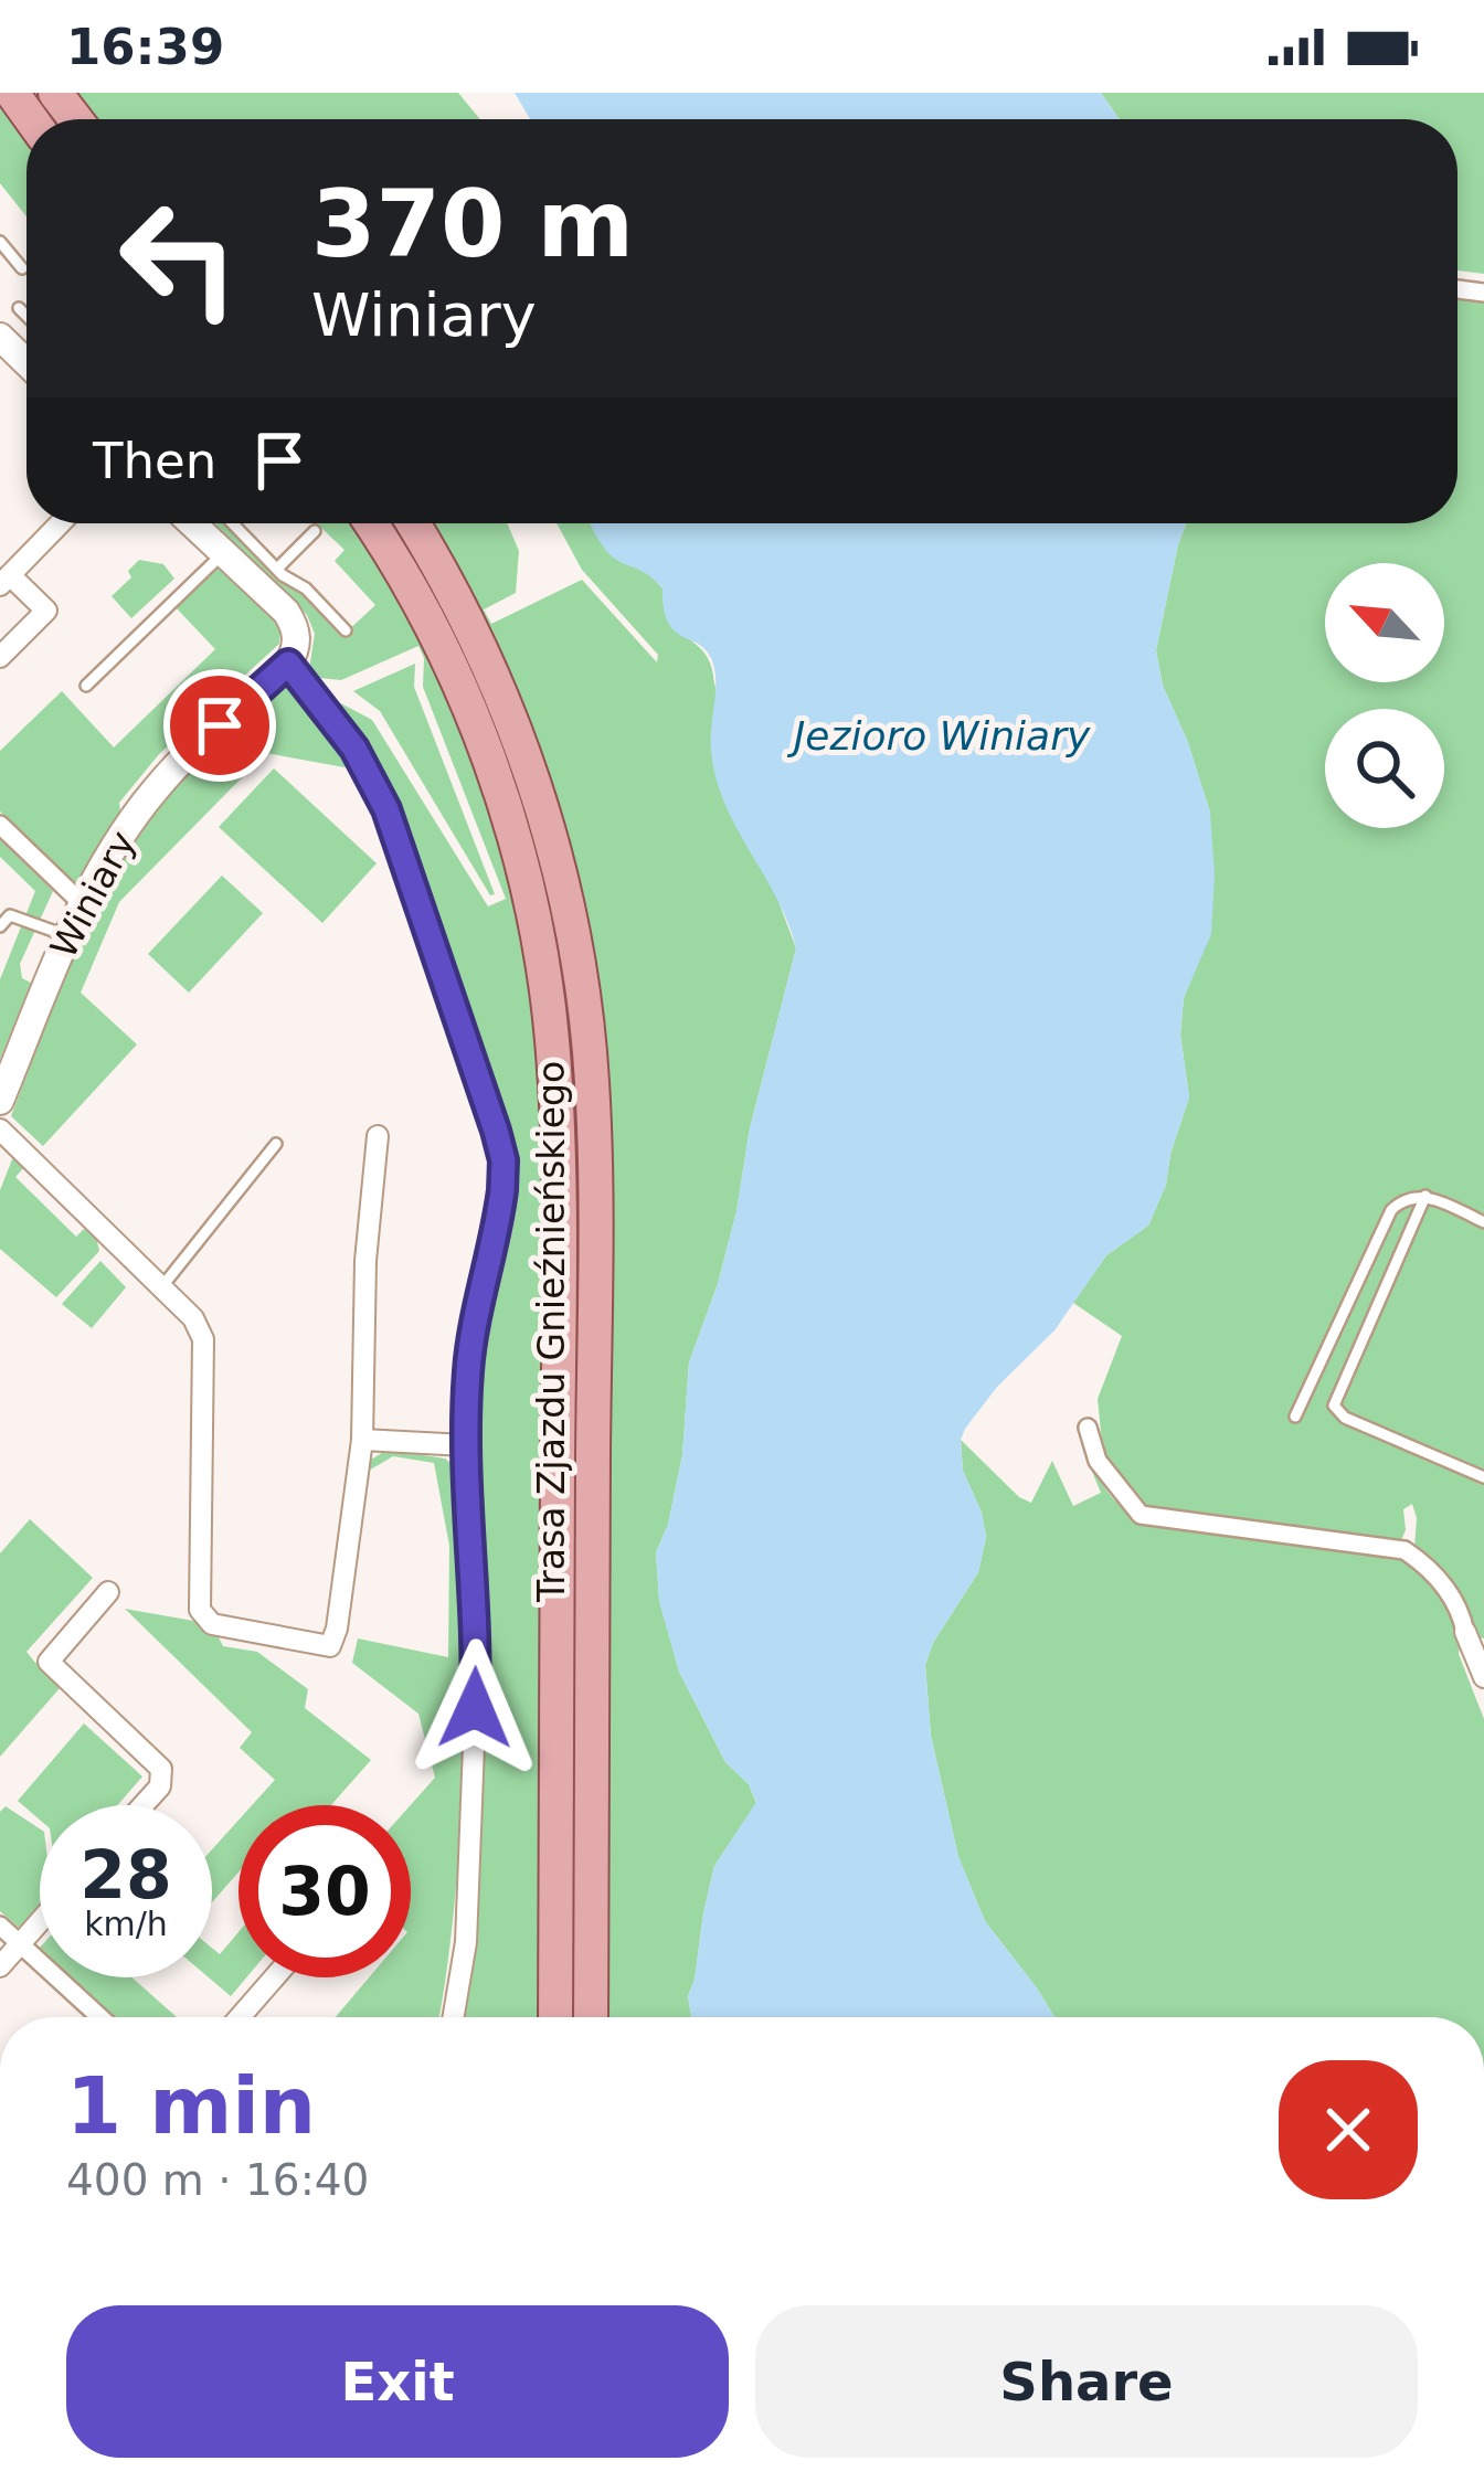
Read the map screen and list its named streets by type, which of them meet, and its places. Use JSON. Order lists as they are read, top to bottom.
{
  "streets": {
    "main road": ["Trasa Zjazdu Gnieźnieńskiego"],
    "street": ["Winiary"]
  },
  "water": ["Jezioro Winiary"],
  "north": "top left",
  "page": {
    "status": "16:39",
    "turn": ["370 m", "Winiary"],
    "then": "Then",
    "speed": "28 km/h",
    "limit": "30",
    "heading": ["1 min", "400 m · 16:40"],
    "buttons": ["Exit", "Share"]
  }
}
